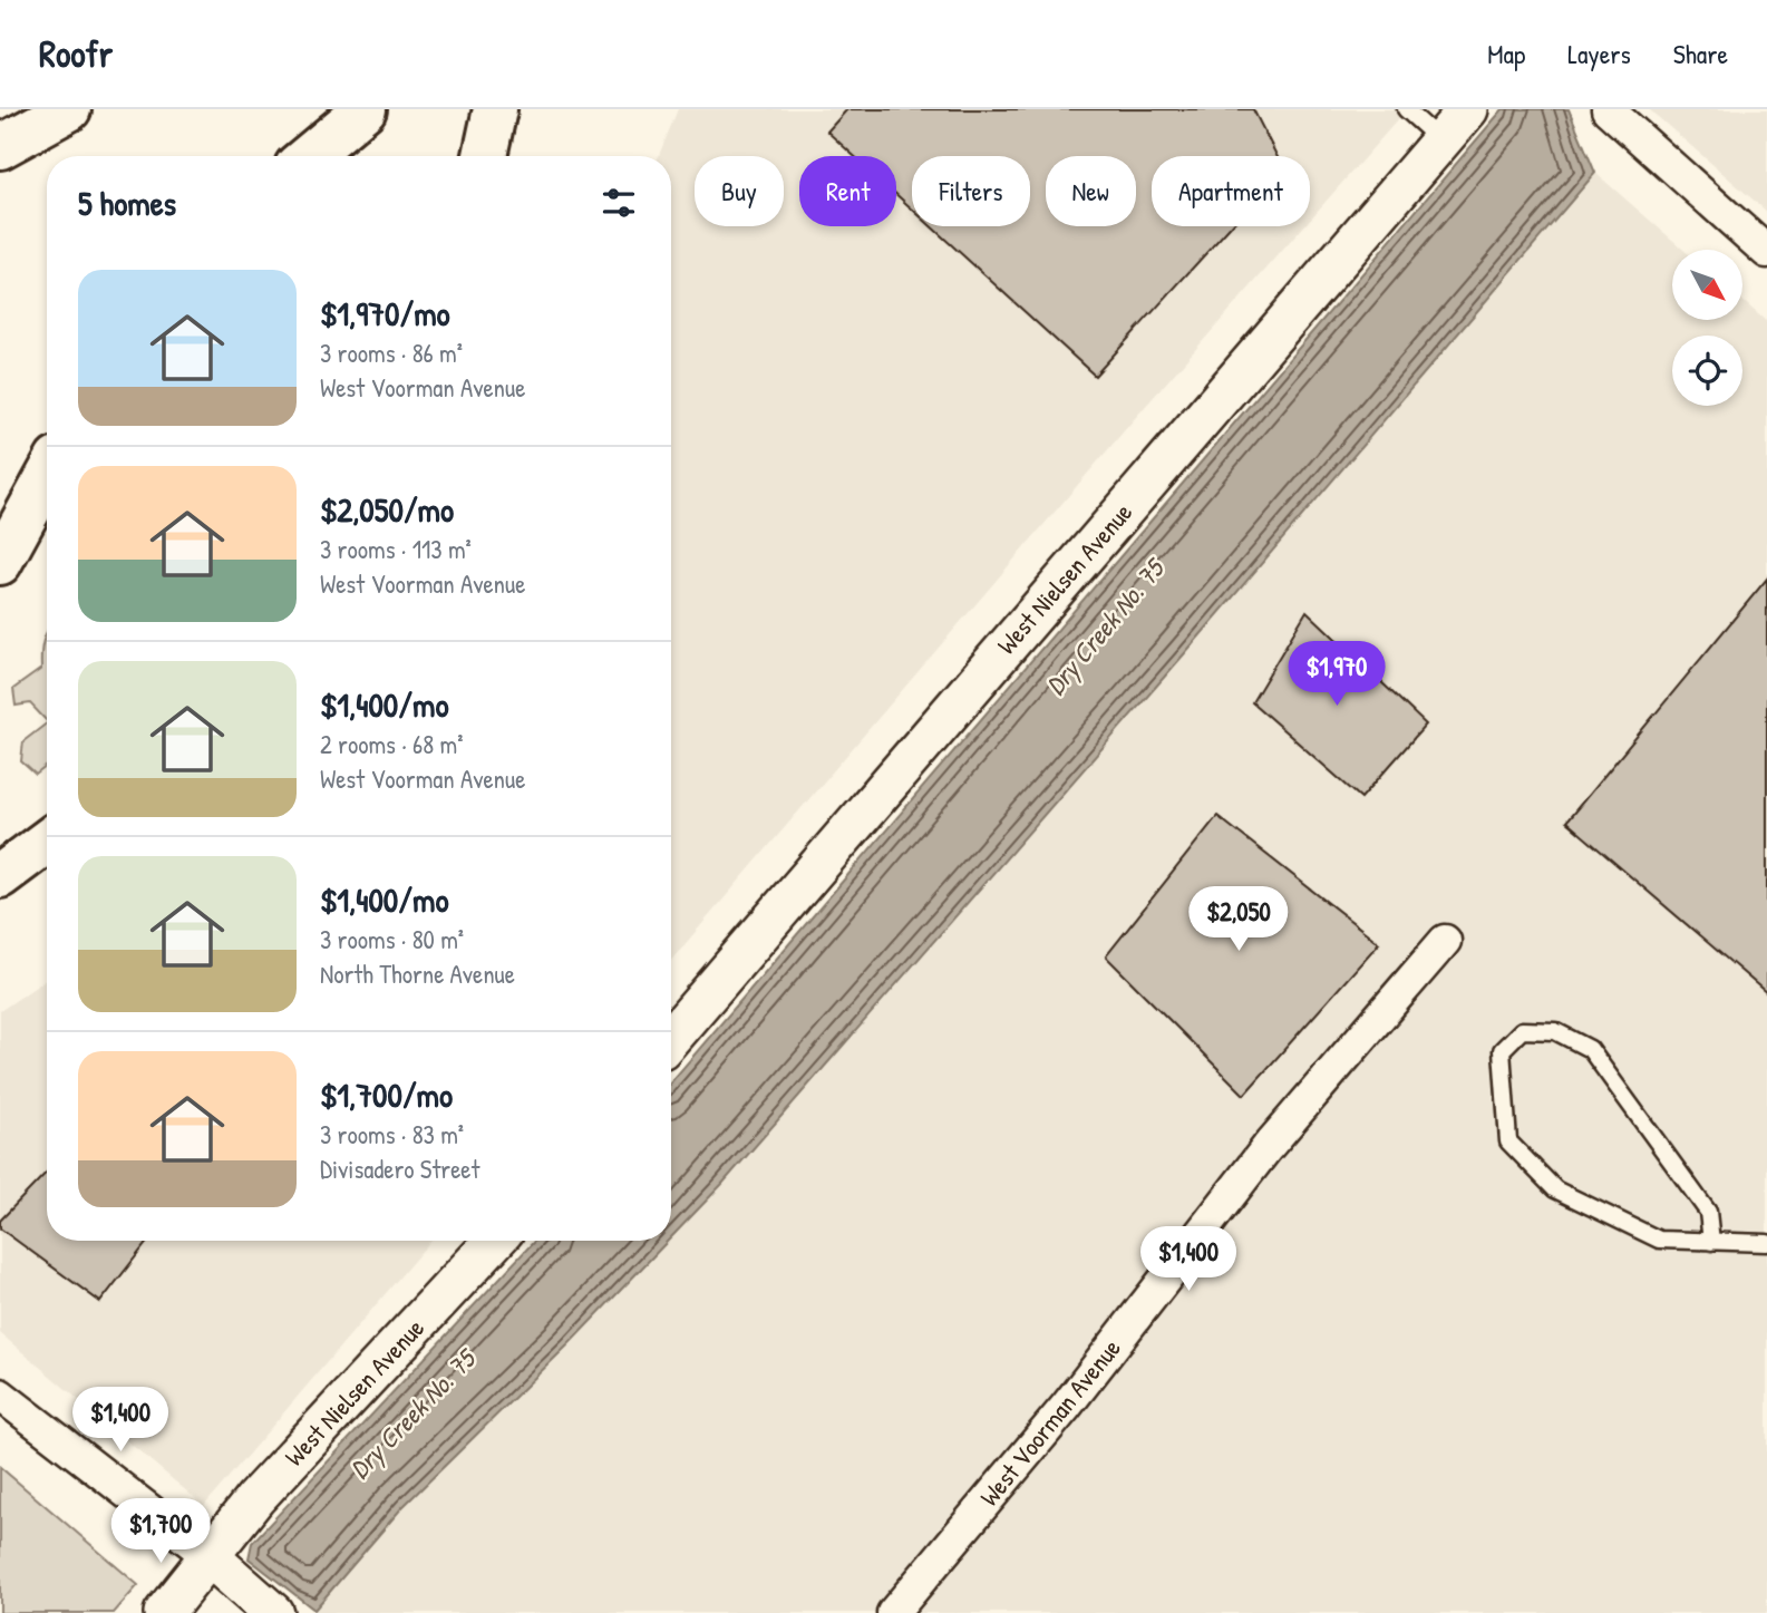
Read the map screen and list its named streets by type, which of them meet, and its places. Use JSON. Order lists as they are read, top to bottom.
{
  "streets": {
    "street": ["West Nielsen Avenue", "West Voorman Avenue"]
  },
  "water": ["Dry Creek No. 75"],
  "north": "bottom right",
  "page": {
    "header": "Roofr",
    "nav": ["Map", "Layers", "Share"],
    "chip": [
      "Buy",
      "Rent",
      "Filters",
      "New",
      "Apartment"
    ],
    "heading": "5 homes",
    "list": [
      {
        "name": "$1,970/mo",
        "note": "3 rooms · 86 m² · West Voorman Avenue"
      },
      {
        "name": "$2,050/mo",
        "note": "3 rooms · 113 m² · West Voorman Avenue"
      },
      {
        "name": "$1,400/mo",
        "note": "2 rooms · 68 m² · West Voorman Avenue"
      },
      {
        "name": "$1,400/mo",
        "note": "3 rooms · 80 m² · North Thorne Avenue"
      },
      {
        "name": "$1,700/mo",
        "note": "3 rooms · 83 m² · Divisadero Street"
      }
    ],
    "price": [
      "$1,970",
      "$2,050",
      "$1,400",
      "$1,400",
      "$1,700"
    ]
  }
}
